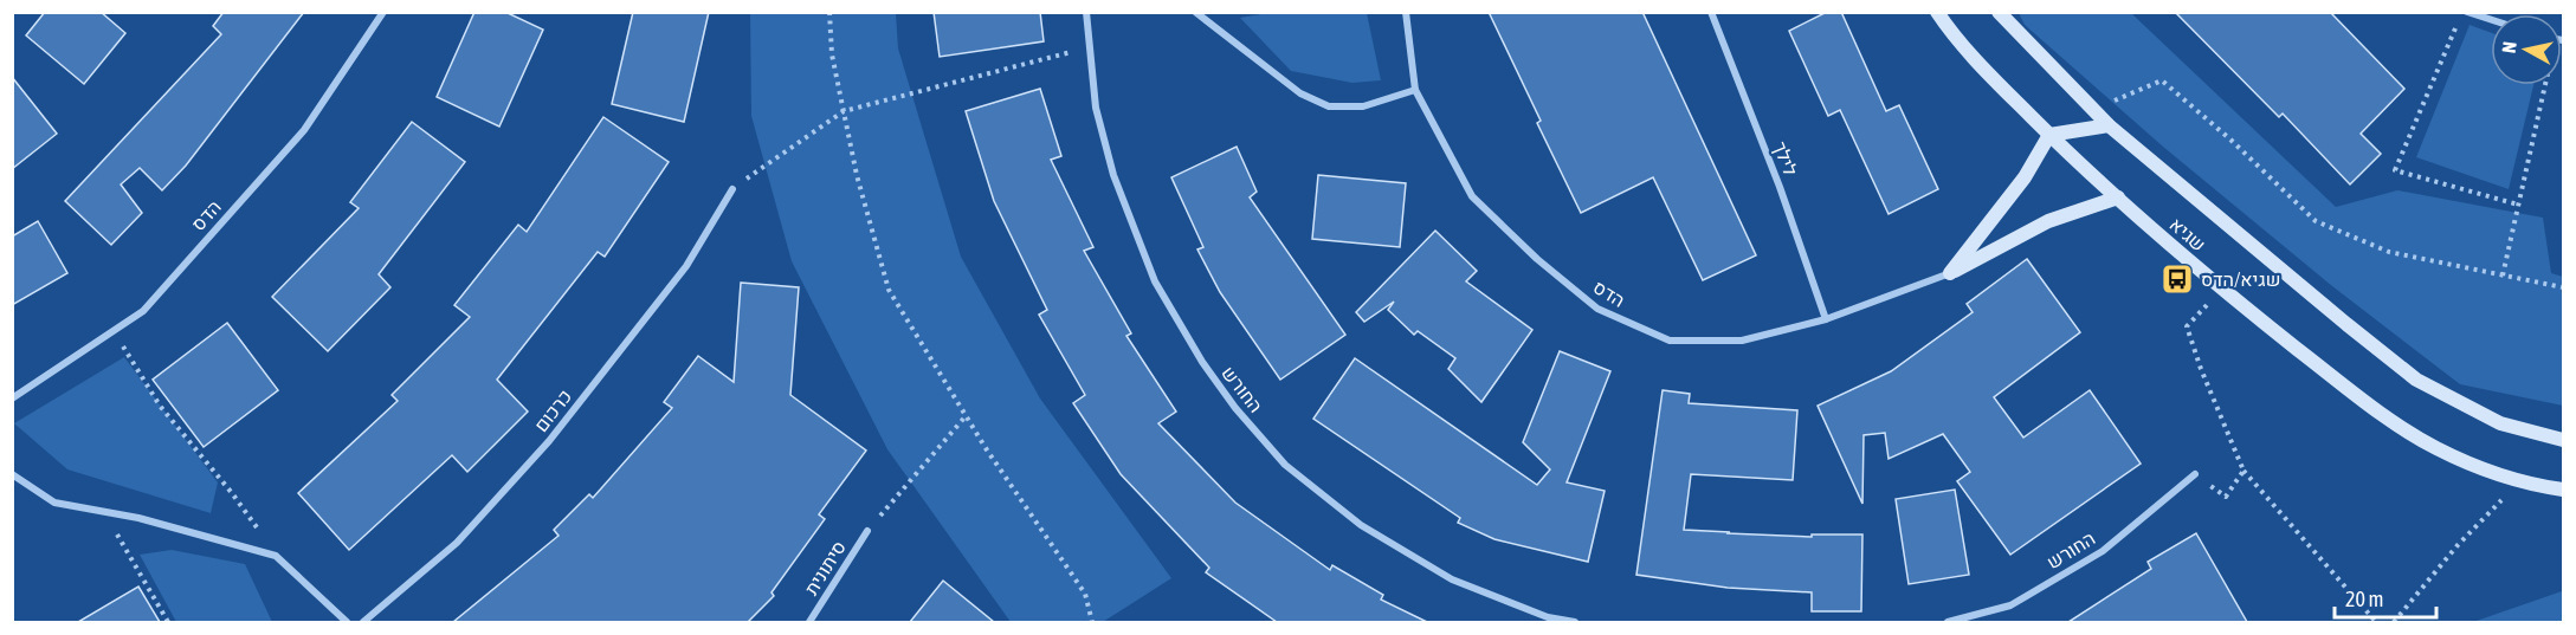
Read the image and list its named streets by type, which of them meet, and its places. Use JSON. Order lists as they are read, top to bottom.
{
  "streets": {
    "street": [
      "לילך",
      "הדס",
      "שגיא",
      "החורש",
      "כרכום",
      "סיתונית"
    ]
  },
  "crossings": [
    ["לילך", "הדס"]
  ],
  "places": {
    "bus stop": ["שגיא/הדס"]
  },
  "scale_bar": "20 m",
  "north": "left"
}
